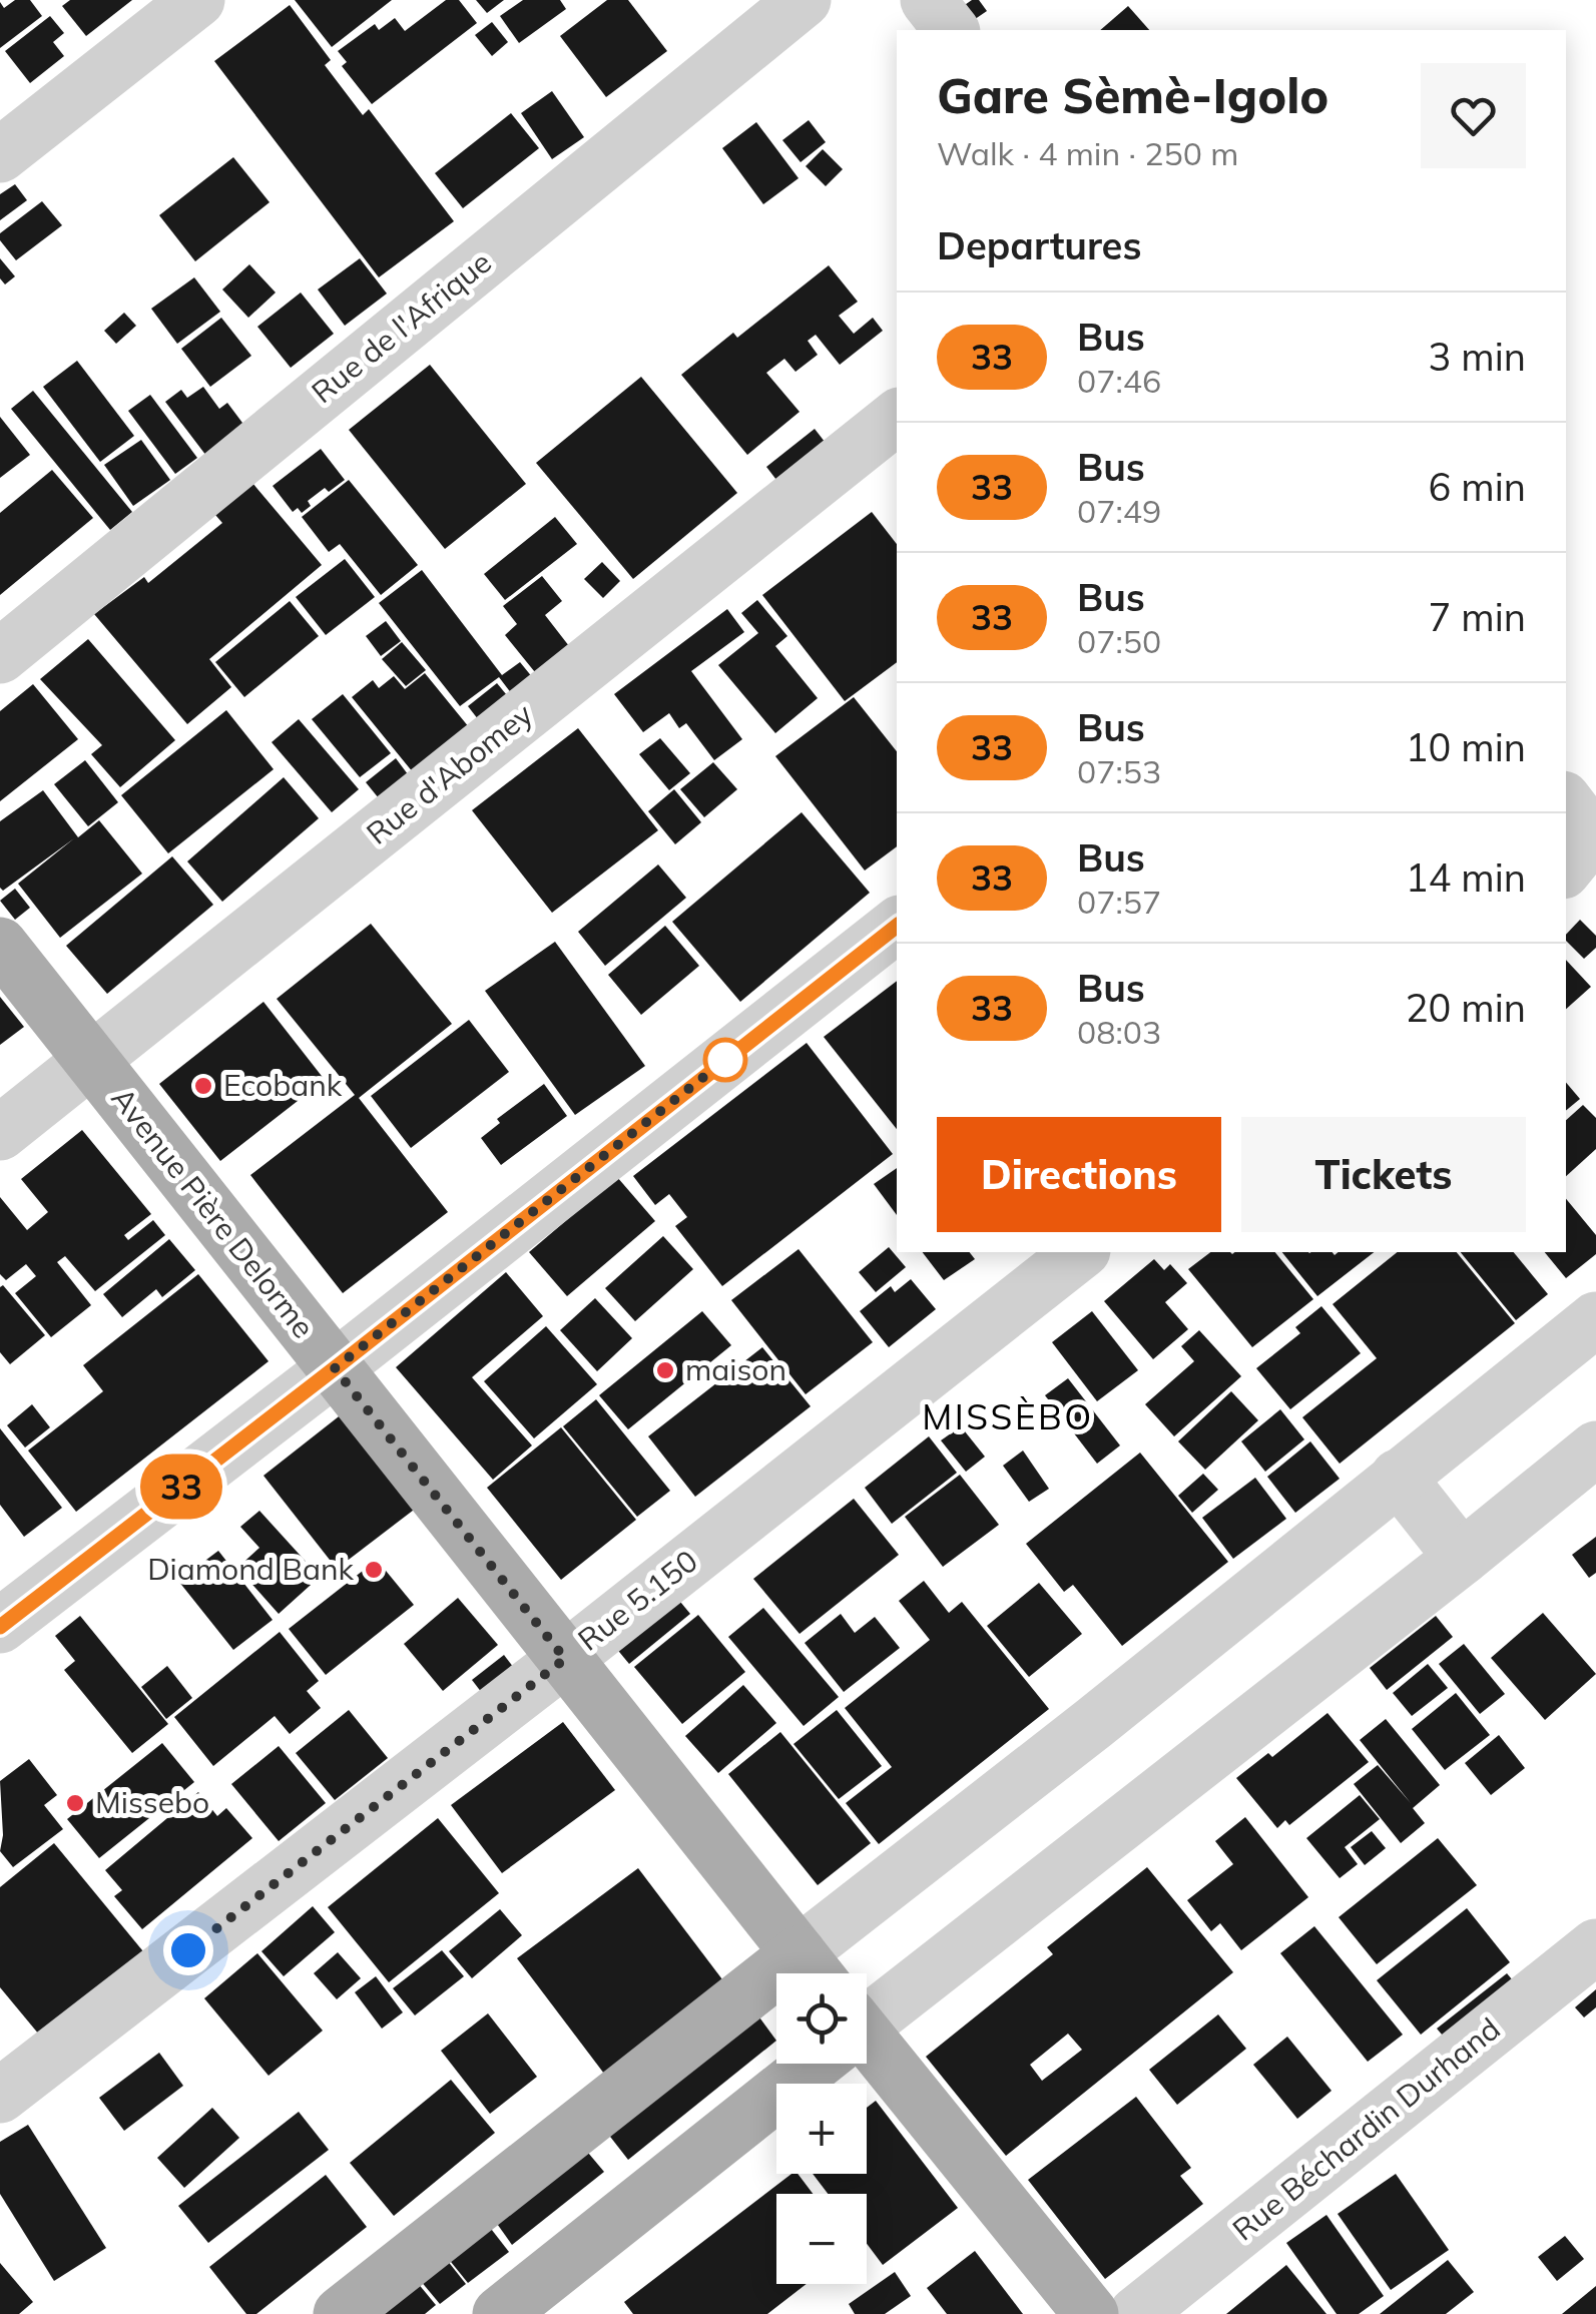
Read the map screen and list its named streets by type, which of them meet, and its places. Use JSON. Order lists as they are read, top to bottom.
{
  "streets": {
    "main road": ["Avenue Pière Delorme"],
    "street": [
      "Rue de l'Afrique",
      "Rue d'Abomey",
      "Rue 5.150",
      "Rue Béchardin Durhand"
    ]
  },
  "crossings": [
    ["Rue d'Abomey", "Avenue Pière Delorme"],
    ["Avenue Pière Delorme", "Rue 5.150"]
  ],
  "districts": ["MISSÈBO"],
  "places": [
    "Ecobank",
    "maison",
    "Diamond Bank",
    "Missebo"
  ],
  "lines": ["bus line 33"],
  "page": {
    "on_map": "33",
    "heading": [
      ["Gare Sèmè-Igolo", "Walk · 4 min · 250 m"],
      "Departures"
    ],
    "list": [
      {
        "mark": "33",
        "name": "Bus",
        "note": "07:46",
        "value": "3 min"
      },
      {
        "mark": "33",
        "name": "Bus",
        "note": "07:49",
        "value": "6 min"
      },
      {
        "mark": "33",
        "name": "Bus",
        "note": "07:50",
        "value": "7 min"
      },
      {
        "mark": "33",
        "name": "Bus",
        "note": "07:53",
        "value": "10 min"
      },
      {
        "mark": "33",
        "name": "Bus",
        "note": "07:57",
        "value": "14 min"
      },
      {
        "mark": "33",
        "name": "Bus",
        "note": "08:03",
        "value": "20 min"
      }
    ],
    "buttons": ["Directions", "Tickets"],
    "map_buttons": ["+", "−"]
  }
}
